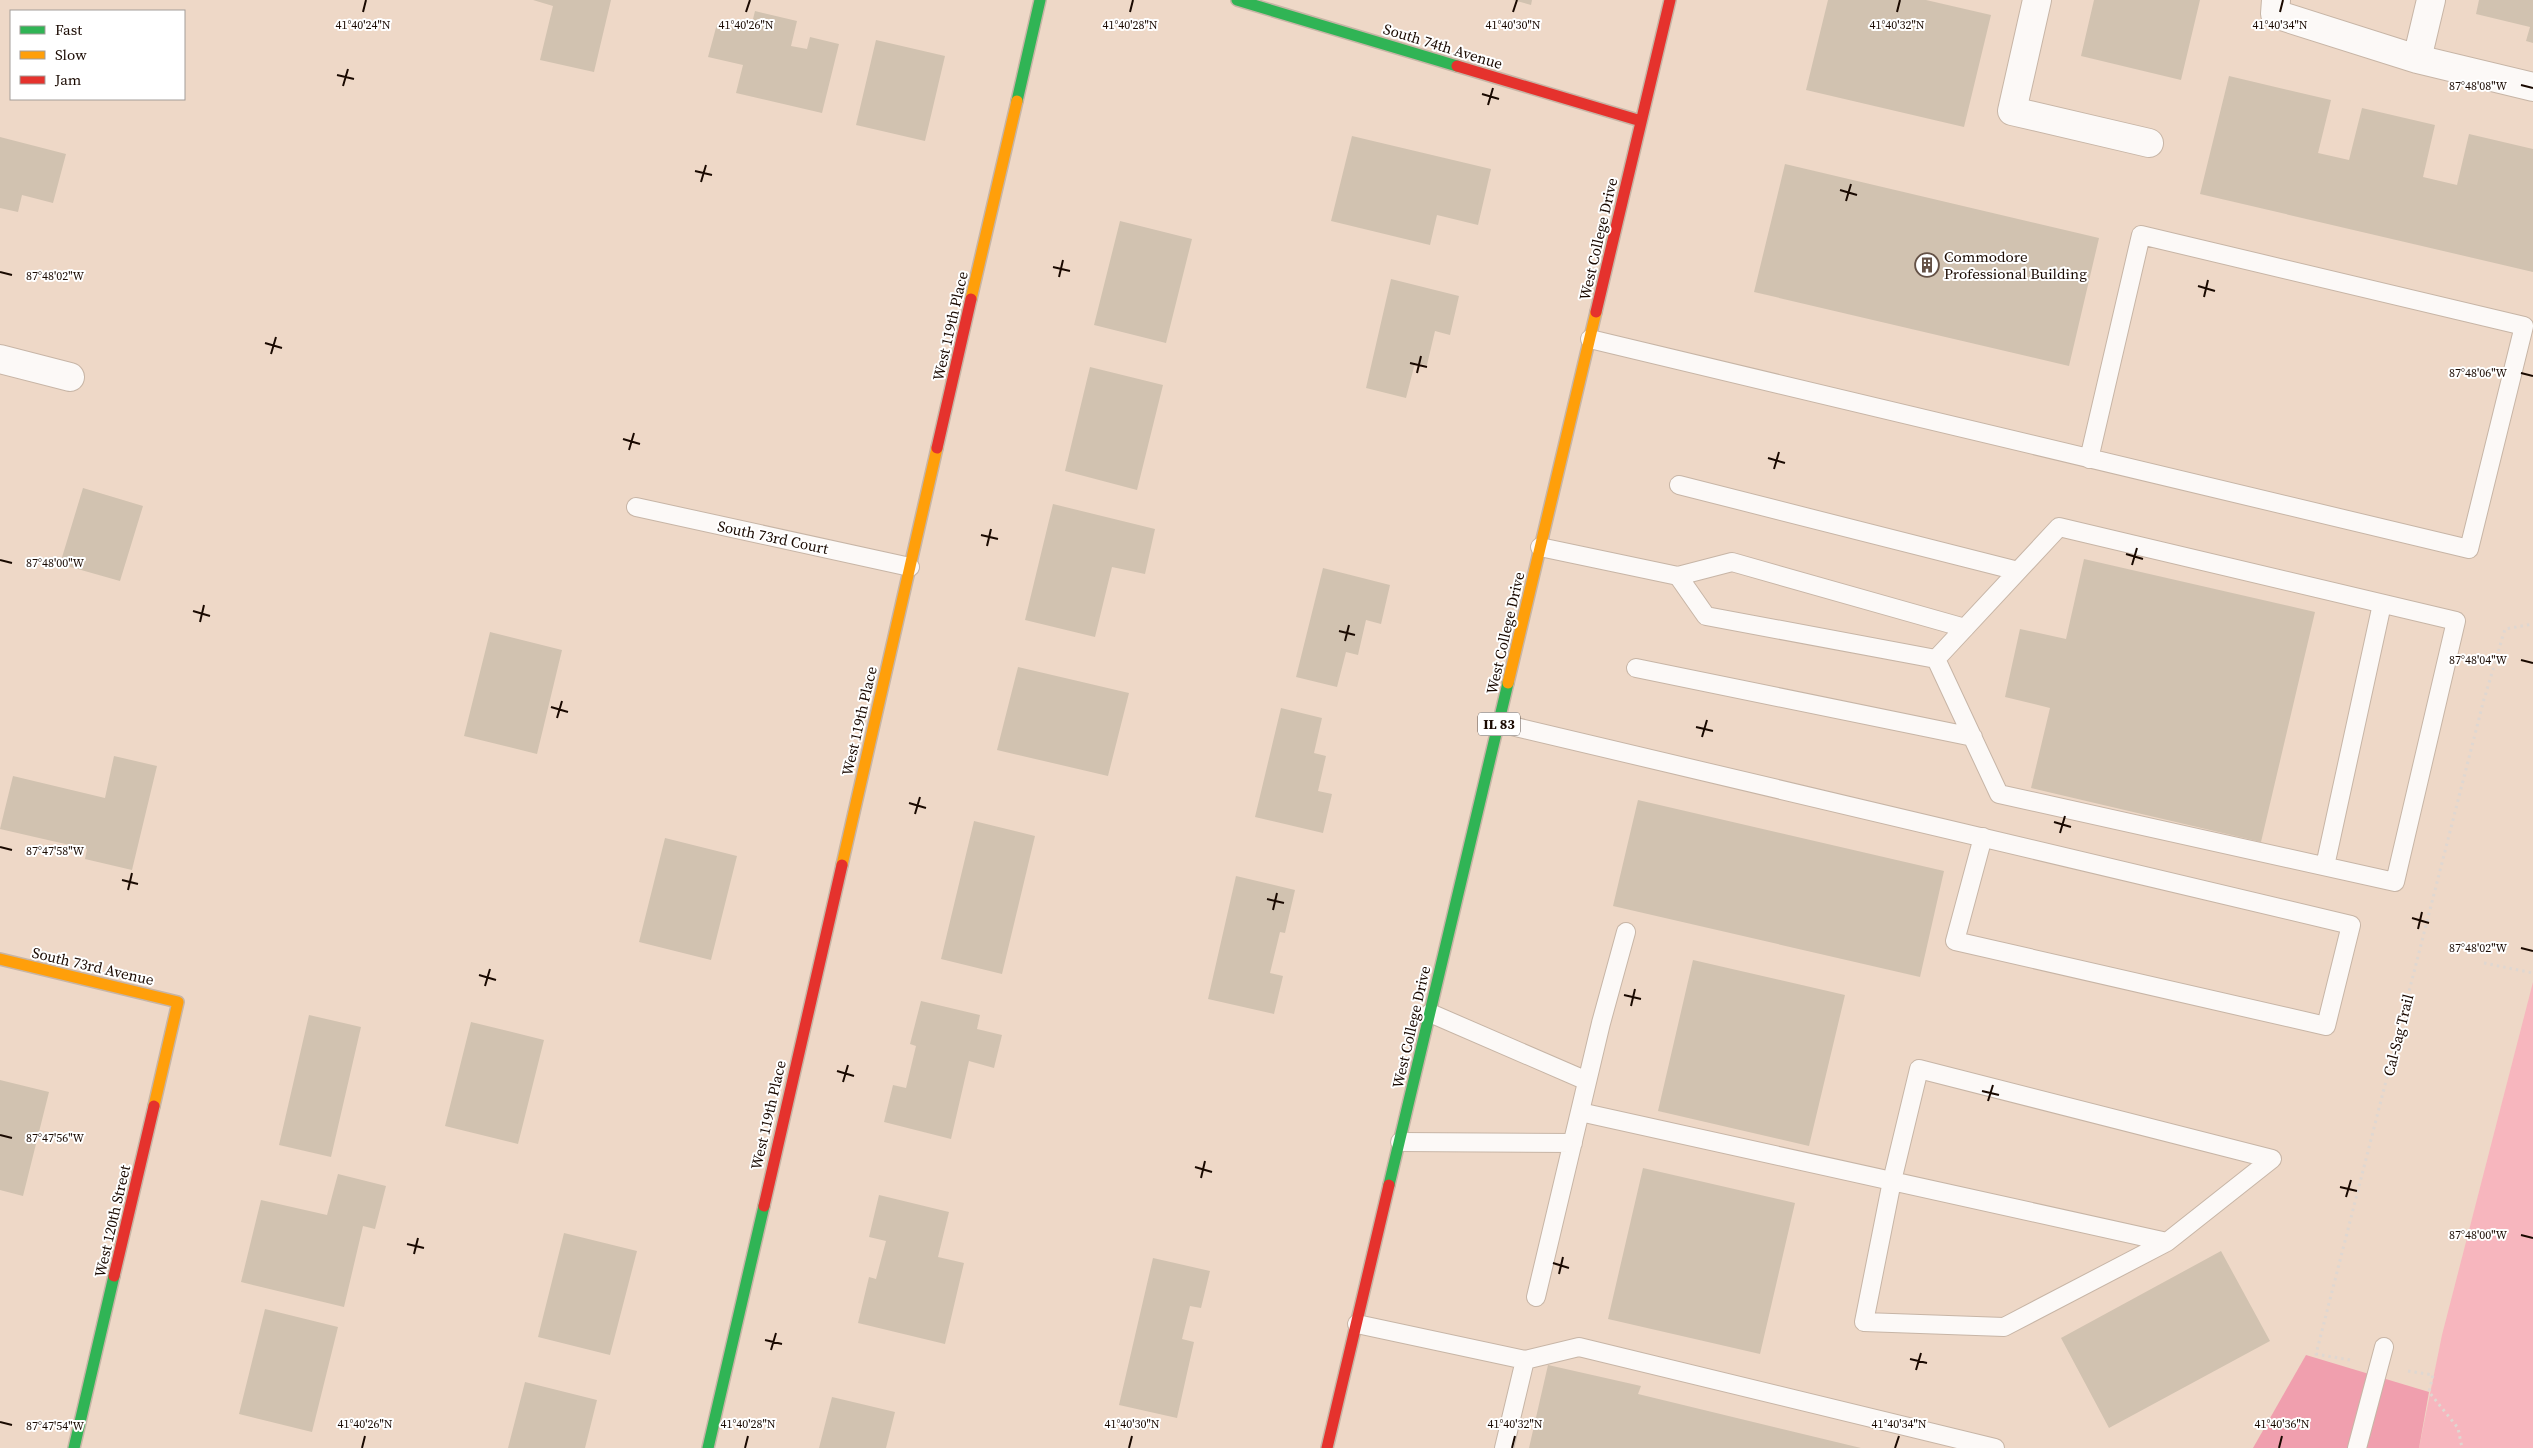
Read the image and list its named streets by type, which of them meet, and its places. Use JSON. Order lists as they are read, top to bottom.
{
  "streets": {
    "street": [
      "South 74th Avenue",
      "West College Drive",
      "West 119th Place",
      "IL 83",
      "South 73rd Avenue",
      "West 120th Street"
    ],
    "lane": ["South 73rd Court"],
    "path": ["Cal-Sag Trail"]
  },
  "crossings": [
    ["South 74th Avenue", "West College Drive"],
    ["West 119th Place", "South 73rd Court"],
    ["South 73rd Avenue", "West 120th Street"]
  ],
  "places": {
    "building": ["Commodore Professional Building"]
  },
  "legend": ["Fast", "Slow", "Jam"],
  "coordinates": [
    "41°40'24\"N",
    "41°40'26\"N",
    "41°40'28\"N",
    "41°40'30\"N",
    "41°40'32\"N",
    "41°40'34\"N",
    "87°48'08\"W",
    "87°48'02\"W",
    "87°48'06\"W",
    "87°48'00\"W",
    "87°48'04\"W",
    "87°47'58\"W",
    "87°47'56\"W",
    "41°40'36\"N",
    "87°47'54\"W"
  ]
}
